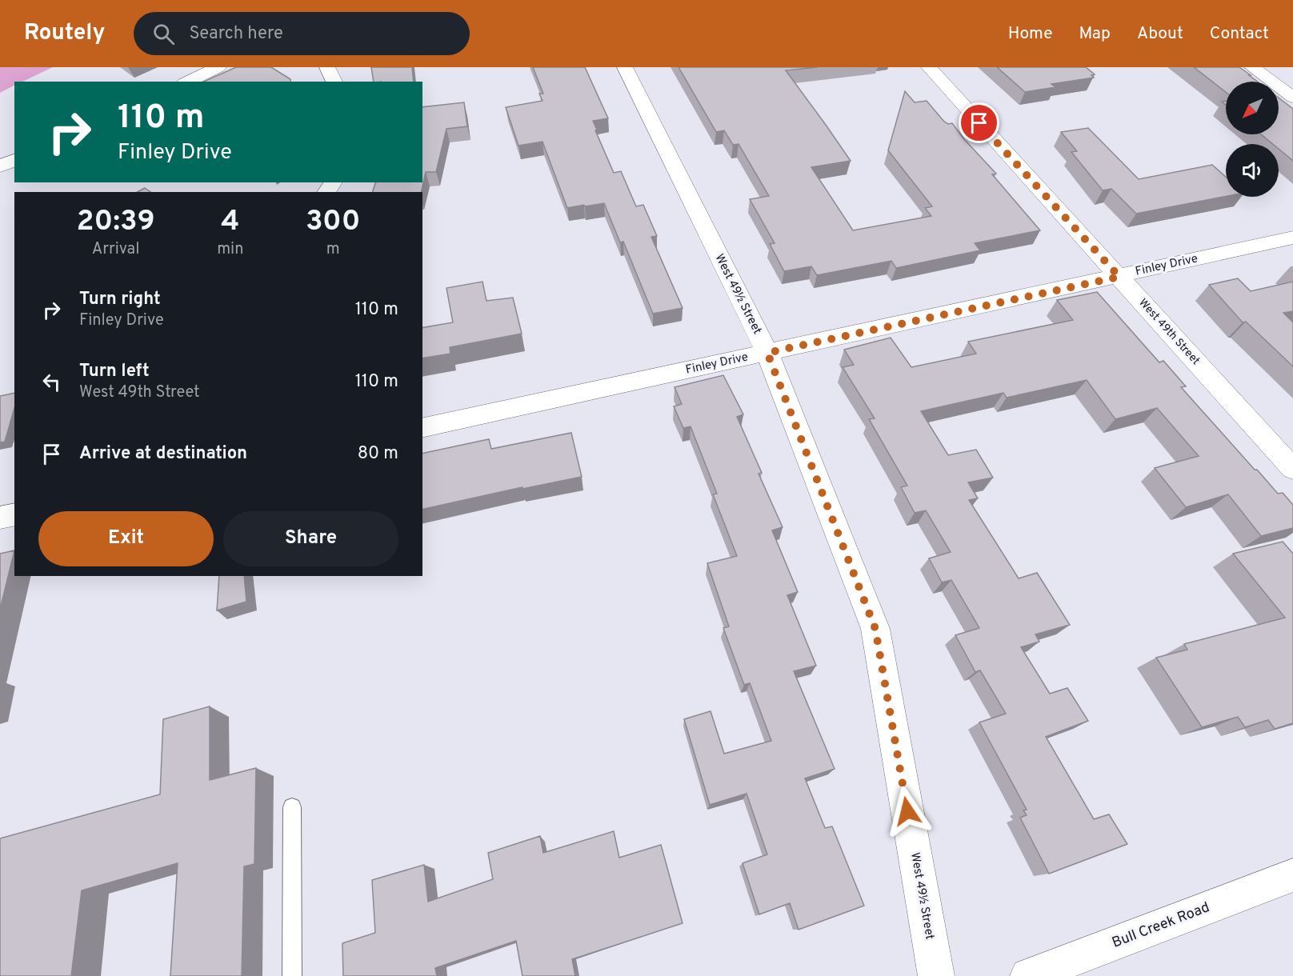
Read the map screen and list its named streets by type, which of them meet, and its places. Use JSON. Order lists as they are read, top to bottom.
{
  "streets": {
    "street": [
      "Finley Drive",
      "West 49½ Street",
      "West 49th Street",
      "Bull Creek Road"
    ]
  },
  "crossings": [
    ["Finley Drive", "West 49½ Street"],
    ["Finley Drive", "West 49th Street"]
  ],
  "north": "bottom left",
  "page": {
    "header": "Routely",
    "search": "Search here",
    "nav": [
      "Home",
      "Map",
      "About",
      "Contact"
    ],
    "turn": ["110 m", "Finley Drive"],
    "eta": [
      "20:39",
      "Arrival",
      "4",
      "min",
      "300",
      "m"
    ],
    "list": [
      {
        "name": "Turn right",
        "note": "Finley Drive",
        "value": "110 m"
      },
      {
        "name": "Turn left",
        "note": "West 49th Street",
        "value": "110 m"
      },
      {
        "name": "Arrive at destination",
        "value": "80 m"
      }
    ],
    "buttons": ["Exit", "Share"]
  }
}
